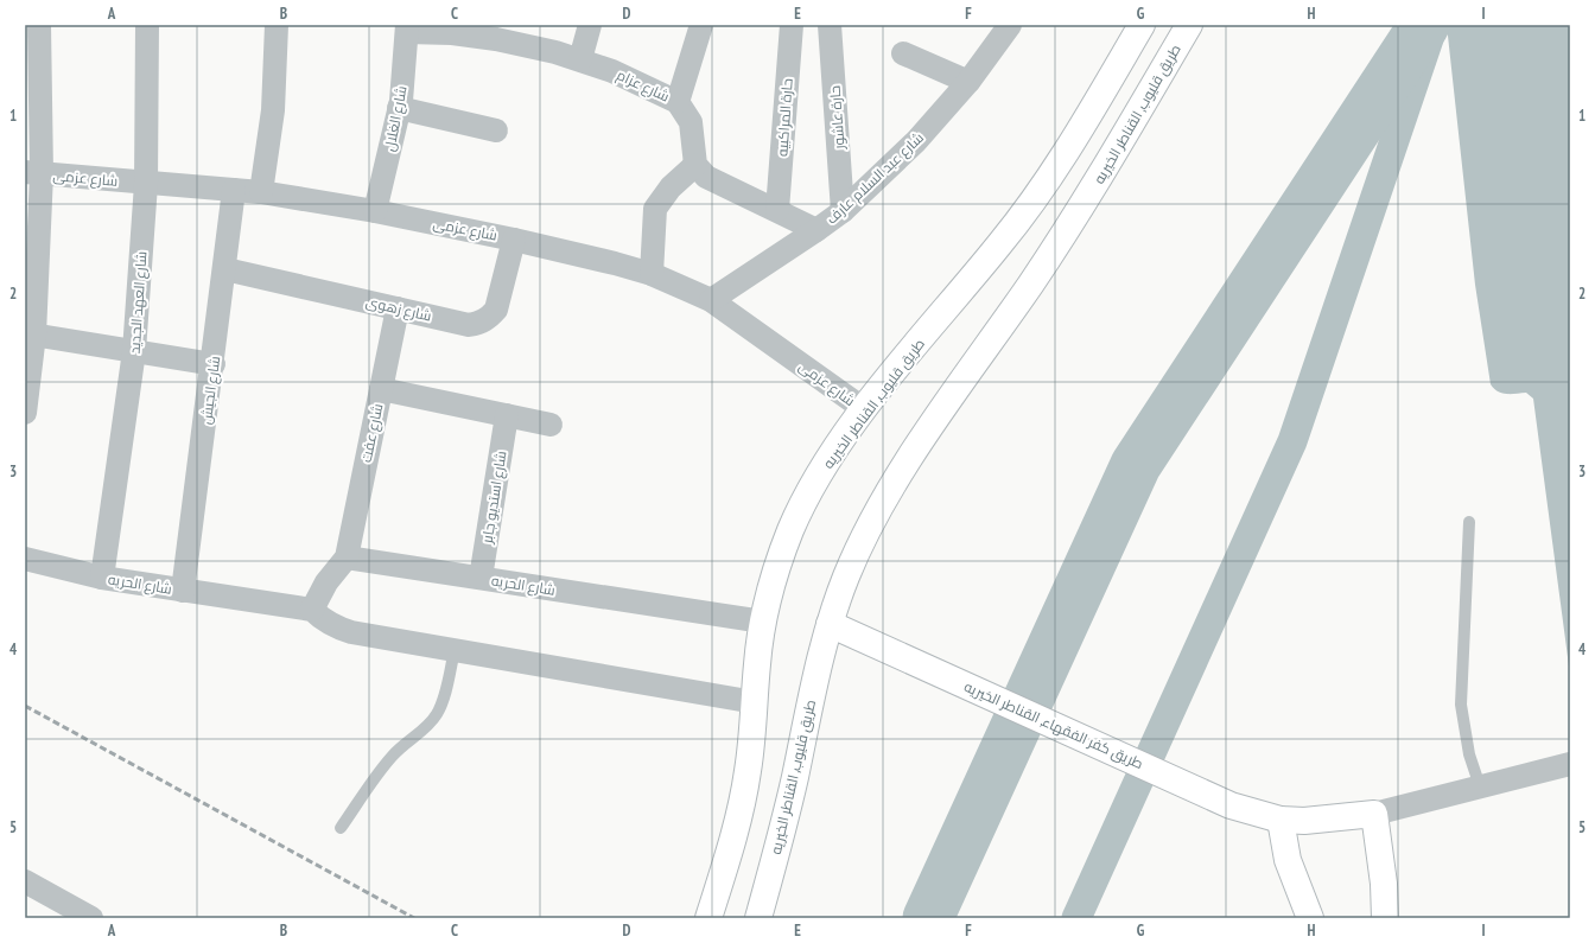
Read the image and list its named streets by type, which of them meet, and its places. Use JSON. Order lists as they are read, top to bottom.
{
  "streets": {
    "main road": ["طريق قليوب, القناطر الخيريه", "طريق كفر الفقهاء, القناطر الخيريه"],
    "street": [
      "شارع عزام",
      "حارة المراكبيه",
      "حارة عاشور",
      "شارع الغلال",
      "شارع عزمى",
      "شارع عبد السلام عارف",
      "شارع العهد الجديد",
      "شارع زهوى",
      "شارع الجيش",
      "شارع عفت",
      "شارع استديو جابر",
      "شارع الحريه"
    ]
  },
  "crossings": [
    ["شارع عزام", "شارع الغلال"],
    ["طريق قليوب, القناطر الخيريه", "شارع عزمى"],
    ["طريق قليوب, القناطر الخيريه", "شارع الحريه"],
    ["طريق قليوب, القناطر الخيريه", "طريق كفر الفقهاء, القناطر الخيريه"],
    ["حارة عاشور", "شارع عبد السلام عارف"],
    ["شارع الغلال", "شارع عزمى"],
    ["شارع عزمى", "شارع عبد السلام عارف"],
    ["شارع عزمى", "شارع العهد الجديد"],
    ["شارع عزمى", "شارع زهوى"],
    ["شارع عزمى", "شارع الجيش"],
    ["شارع العهد الجديد", "شارع الحريه"],
    ["شارع زهوى", "شارع الجيش"],
    ["شارع زهوى", "شارع عفت"],
    ["شارع الجيش", "شارع الحريه"],
    ["شارع عفت", "شارع الحريه"],
    ["شارع استديو جابر", "شارع الحريه"]
  ],
  "grid": {
    "columns": [
      "A",
      "B",
      "C",
      "D",
      "E",
      "F",
      "G",
      "H",
      "I"
    ],
    "rows": [
      "1",
      "2",
      "3",
      "4",
      "5"
    ]
  }
}
